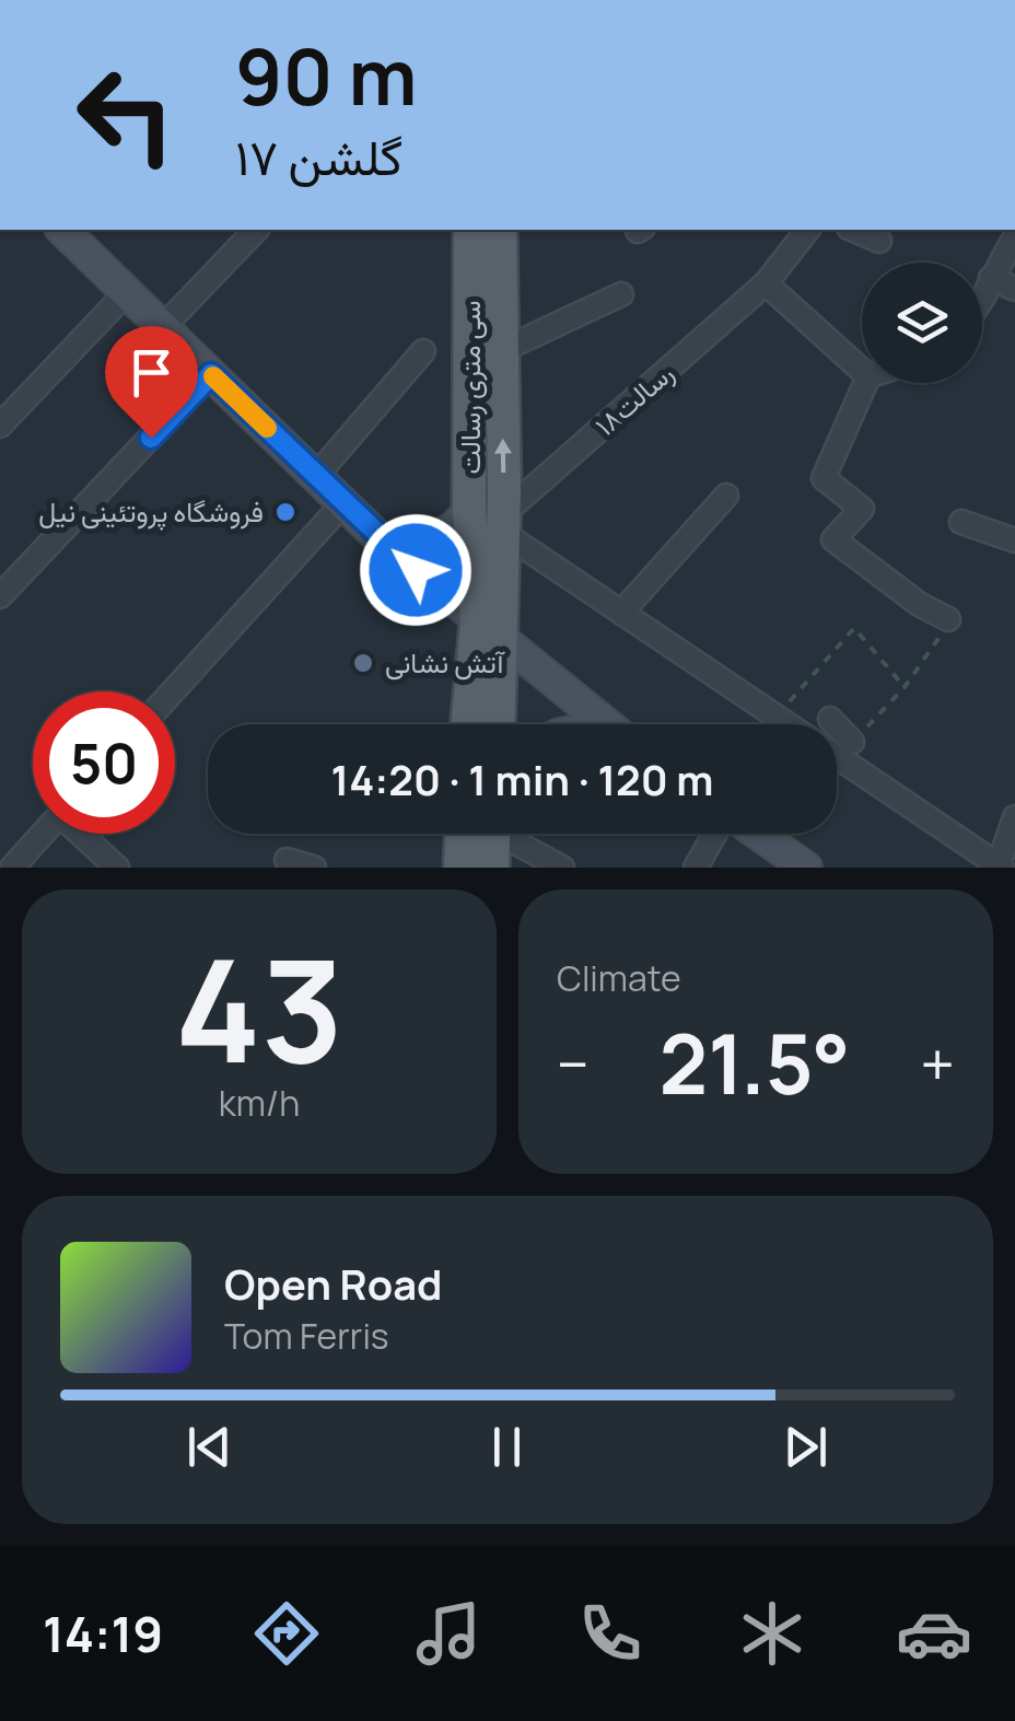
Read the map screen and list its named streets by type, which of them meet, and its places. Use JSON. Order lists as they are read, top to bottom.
{
  "streets": {
    "main road": ["سی متری رسالت"],
    "street": ["رسالت۱۸"]
  },
  "crossings": [
    ["سی متری رسالت", "رسالت۱۸"]
  ],
  "places": ["فروشگاه پروتئینی نیل", "آتش نشانی"],
  "page": {
    "turn": ["90 m", "گلشن ۱۷"],
    "limit": "50",
    "trip": "14:20 · 1 min · 120 m",
    "tile": [
      ["43", "km/h"],
      "Climate"
    ],
    "heat": ["−", "21.5°", "+"],
    "song": ["Open Road", "Tom Ferris"],
    "tabs": "14:19"
  }
}
